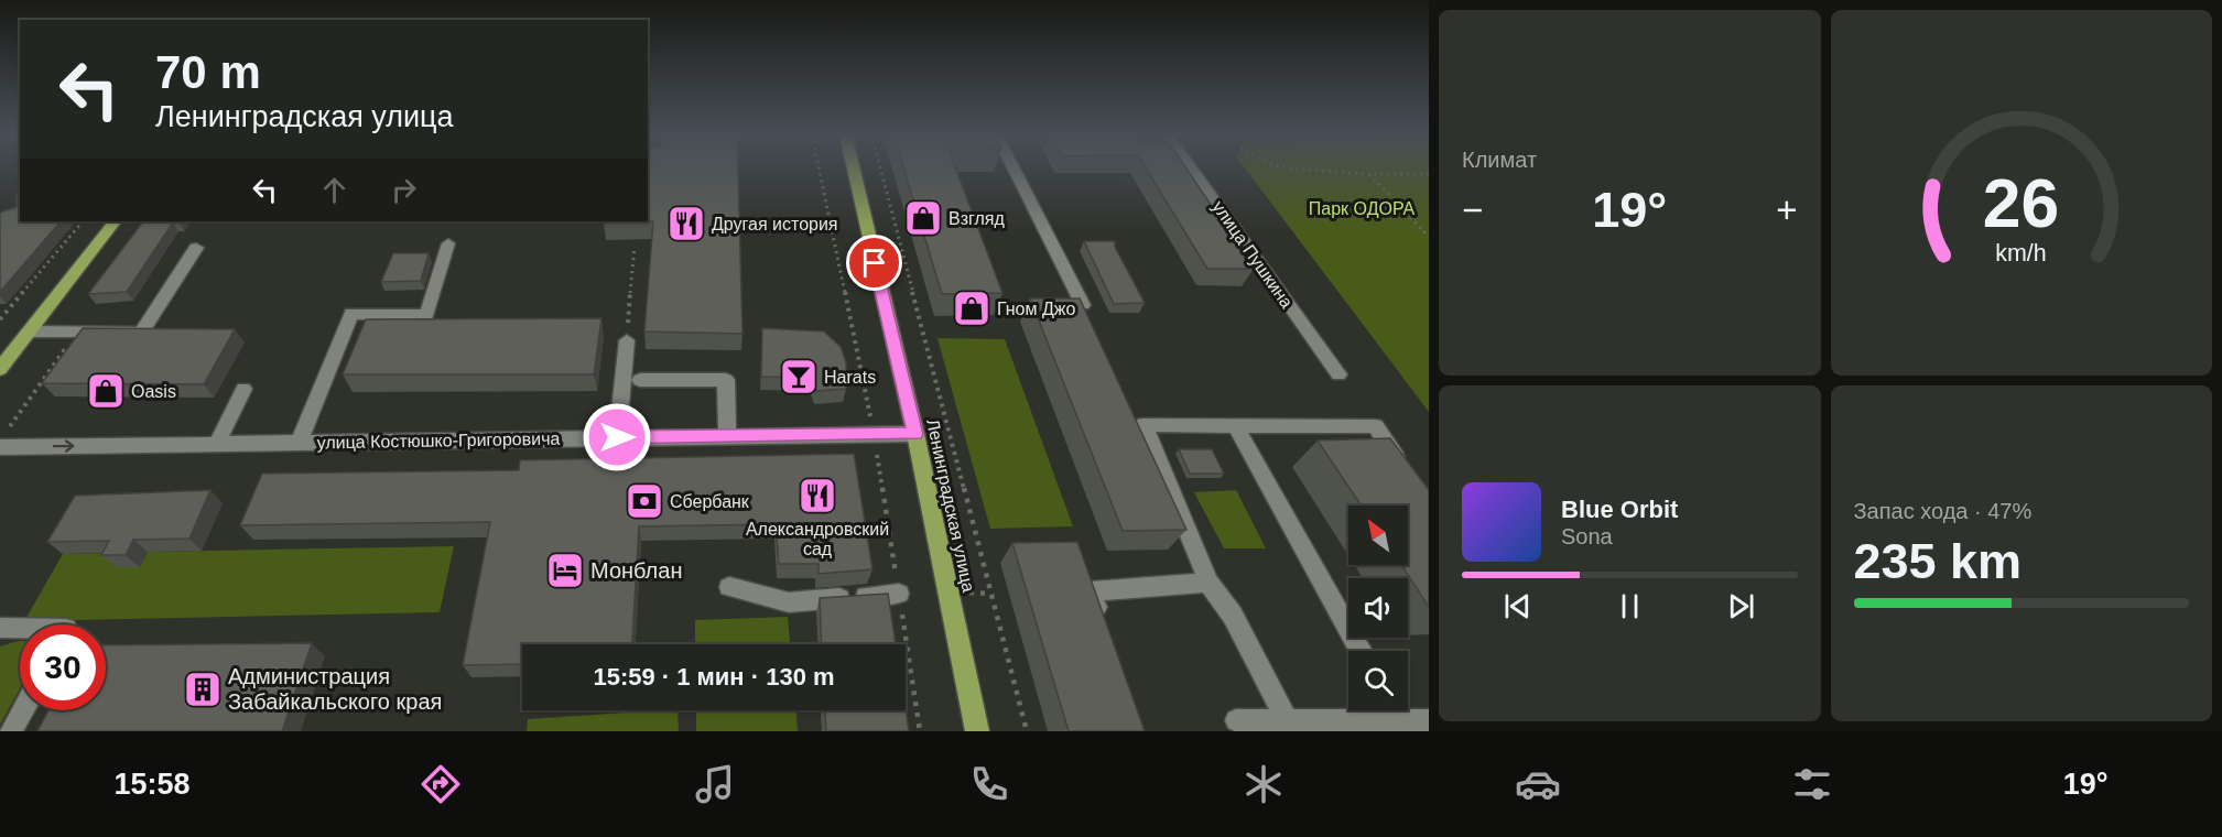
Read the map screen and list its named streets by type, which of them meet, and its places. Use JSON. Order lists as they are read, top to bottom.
{
  "streets": {
    "main road": ["Ленинградская улица"],
    "street": ["улица Пушкина", "улица Костюшко-Григоровича"]
  },
  "crossings": [
    ["улица Костюшко-Григоровича", "Ленинградская улица"]
  ],
  "parks": ["Парк ОДОРА"],
  "places": {
    "shop": ["Взгляд", "Гном Джо", "Oasis"],
    "restaurant": ["Другая история", "Александровский сад"],
    "bar": ["Harats"],
    "bank": ["Сбербанк"],
    "hotel": ["Монблан"],
    "building": ["Администрация Забайкальского края"]
  },
  "north": "top left",
  "page": {
    "tile": [
      "Климат",
      ["Запас хода · 47%", "235 km"]
    ],
    "turn": ["70 m", "Ленинградская улица"],
    "heat": ["−", "19°", "+"],
    "song": ["Blue Orbit", "Sona"],
    "limit": "30",
    "trip": "15:59 · 1 мин · 130 m",
    "tabs": ["15:58", "19°"],
    "gauge": ["26", "km/h"]
  }
}
